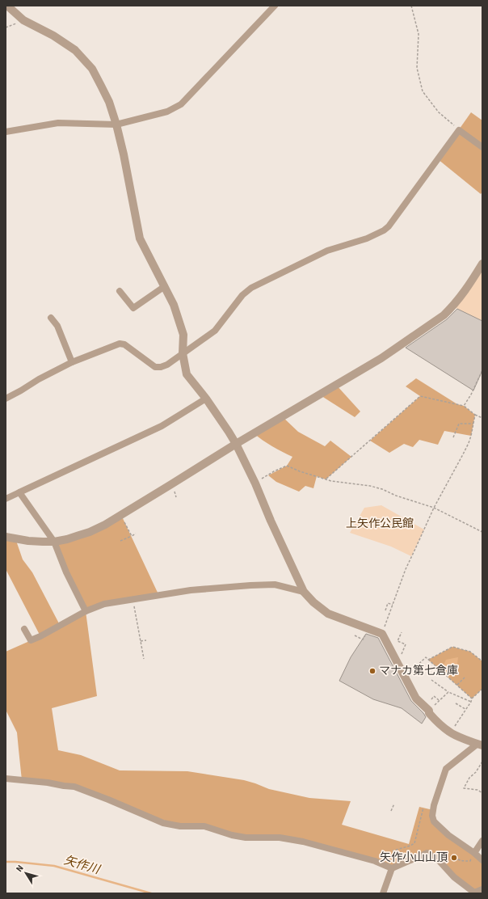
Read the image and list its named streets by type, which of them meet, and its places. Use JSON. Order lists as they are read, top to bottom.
{
  "water": ["矢作川"],
  "parks": ["上矢作公民館"],
  "places": ["マナカ第七倉庫", "矢作小山山頂"],
  "north": "top left"
}
